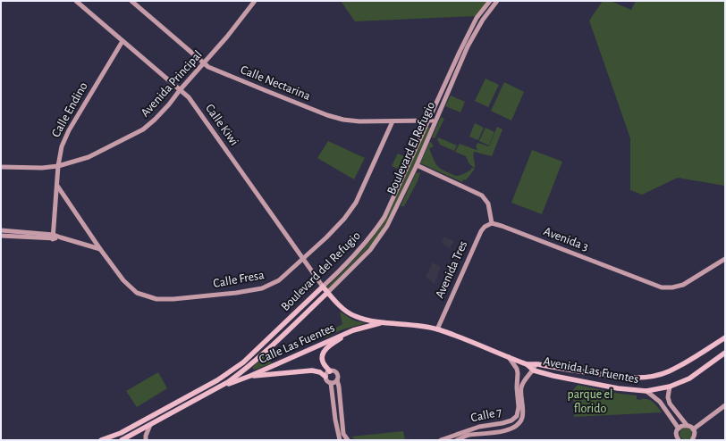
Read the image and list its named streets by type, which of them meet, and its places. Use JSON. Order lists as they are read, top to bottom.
{
  "streets": {
    "main road": ["Boulevard del Refugio", "Calle Las Fuentes", "Avenida Las Fuentes"],
    "street": [
      "Calle Nectarina",
      "Avenida Principal",
      "Calle Endino",
      "Calle Kiwi",
      "Boulevard El Refugio",
      "Avenida 3",
      "Avenida Tres",
      "Calle Fresa",
      "Calle 7"
    ]
  },
  "crossings": [
    ["Calle Nectarina", "Avenida Principal"],
    ["Calle Nectarina", "Boulevard El Refugio"],
    ["Calle Nectarina", "Boulevard del Refugio"],
    ["Calle Nectarina", "Calle Fresa"],
    ["Avenida Principal", "Calle Endino"],
    ["Avenida Principal", "Calle Kiwi"],
    ["Calle Endino", "Calle Kiwi"],
    ["Calle Endino", "Calle Fresa"],
    ["Calle Kiwi", "Boulevard del Refugio"],
    ["Calle Kiwi", "Calle Fresa"],
    ["Boulevard El Refugio", "Boulevard del Refugio"],
    ["Avenida 3", "Avenida Tres"],
    ["Boulevard del Refugio", "Calle Las Fuentes"],
    ["Avenida Las Fuentes", "Calle 7"]
  ],
  "parks": ["parque el florido"]
}
